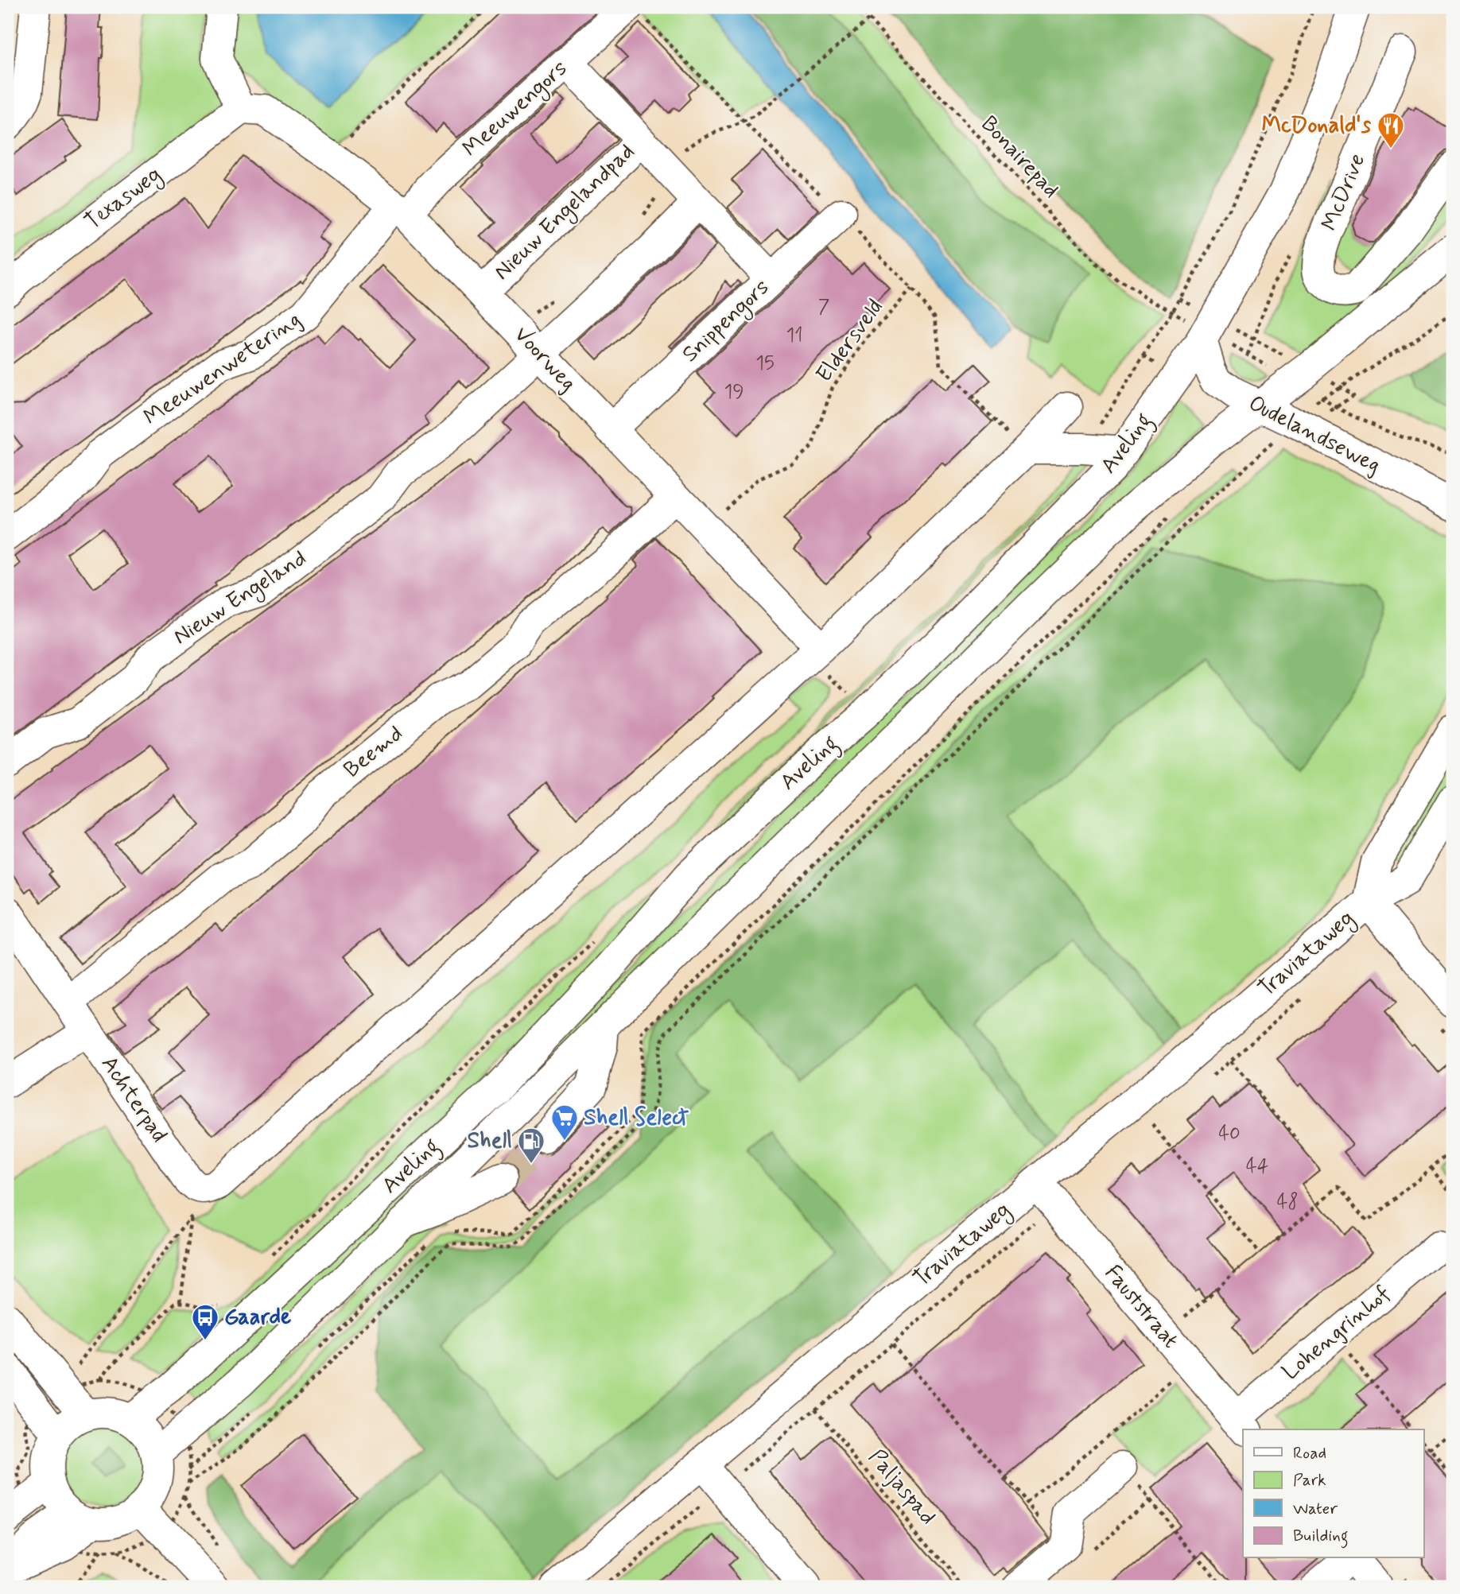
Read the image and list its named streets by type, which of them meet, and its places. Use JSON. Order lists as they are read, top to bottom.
{
  "streets": {
    "street": [
      "Meeuwengors",
      "McDrive",
      "Texasweg",
      "Nieuw Engelandpad",
      "Snippengors",
      "Voorweg",
      "Meeuwenwetering",
      "Oudelandseweg",
      "Aveling",
      "Nieuw Engeland",
      "Beemd",
      "Traviataweg",
      "Achterpad",
      "Fauststraat",
      "Lohengrinhof"
    ],
    "path": ["Bonairepad", "Eldersveld", "Paljaspad"]
  },
  "crossings": [
    ["Meeuwengors", "Voorweg"],
    ["Meeuwengors", "Meeuwenwetering"],
    ["Bonairepad", "Oudelandseweg"],
    ["Bonairepad", "Aveling"],
    ["Texasweg", "Voorweg"],
    ["Nieuw Engelandpad", "Snippengors"],
    ["Nieuw Engelandpad", "Voorweg"],
    ["Snippengors", "Voorweg"],
    ["Eldersveld", "Voorweg"],
    ["Voorweg", "Meeuwenwetering"],
    ["Voorweg", "Nieuw Engeland"],
    ["Voorweg", "Beemd"],
    ["Oudelandseweg", "Aveling"],
    ["Beemd", "Achterpad"],
    ["Traviataweg", "Fauststraat"],
    ["Traviataweg", "Paljaspad"],
    ["Fauststraat", "Lohengrinhof"]
  ],
  "places": {
    "restaurant": ["McDonald's"],
    "supermarket": ["Shell Select"],
    "fuel station": ["Shell"],
    "bus stop": ["Gaarde"]
  },
  "house_numbers": [
    "7",
    "11",
    "15",
    "19",
    "40",
    "44",
    "48"
  ],
  "legend": [
    "Road",
    "Park",
    "Water",
    "Building"
  ]
}
